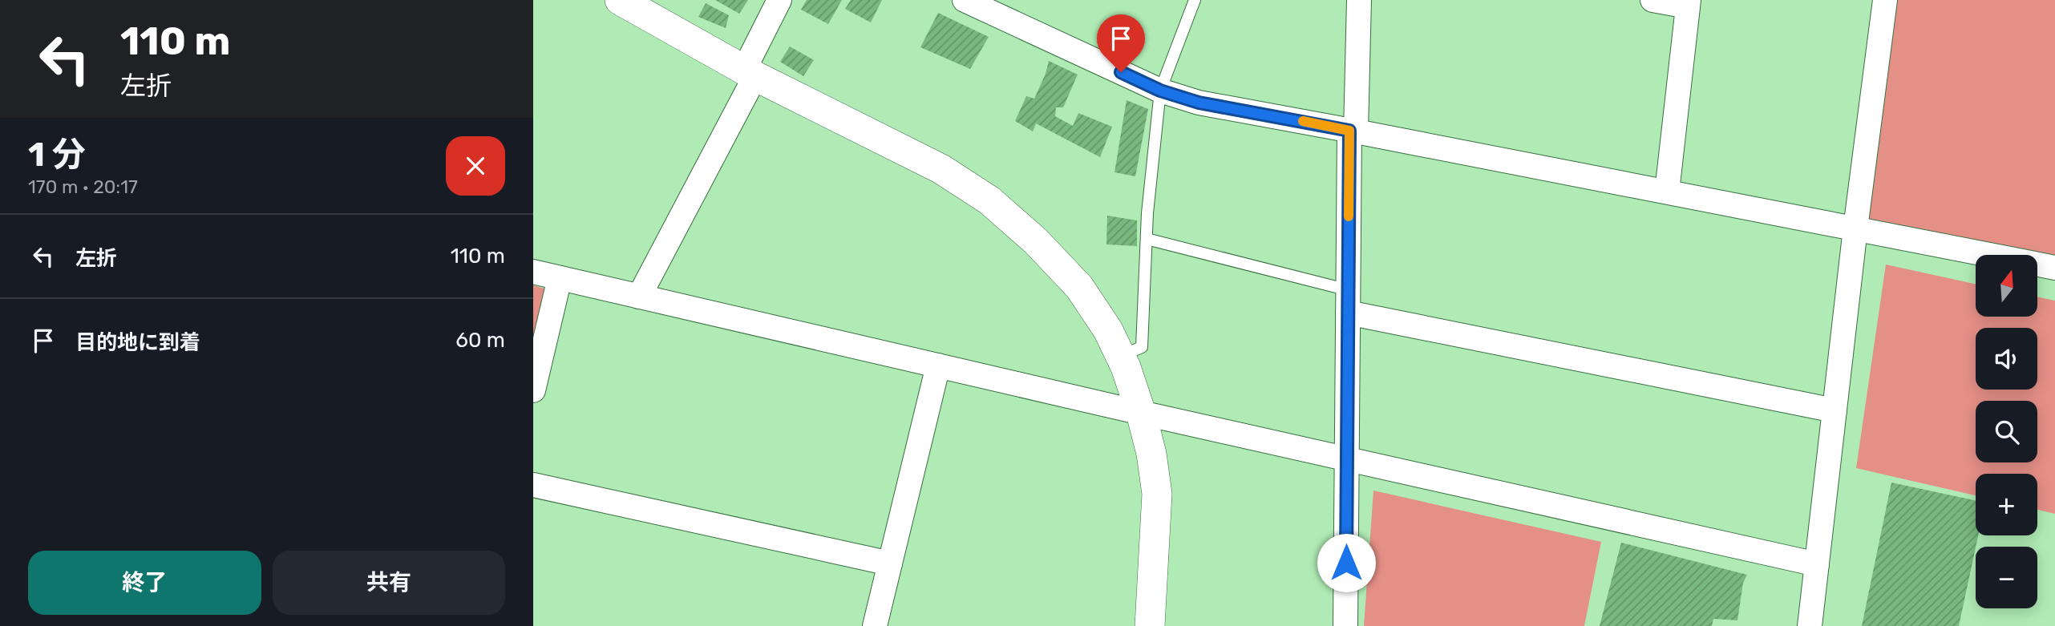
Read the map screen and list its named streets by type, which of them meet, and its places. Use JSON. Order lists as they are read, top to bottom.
{
  "north": "top",
  "page": {
    "turn": ["110 m", "左折"],
    "heading": ["1 分", "170 m · 20:17"],
    "list": [
      {
        "name": "左折",
        "value": "110 m"
      },
      {
        "name": "目的地に到着",
        "value": "60 m"
      }
    ],
    "map_buttons": ["+", "−"],
    "buttons": ["終了", "共有"]
  }
}
